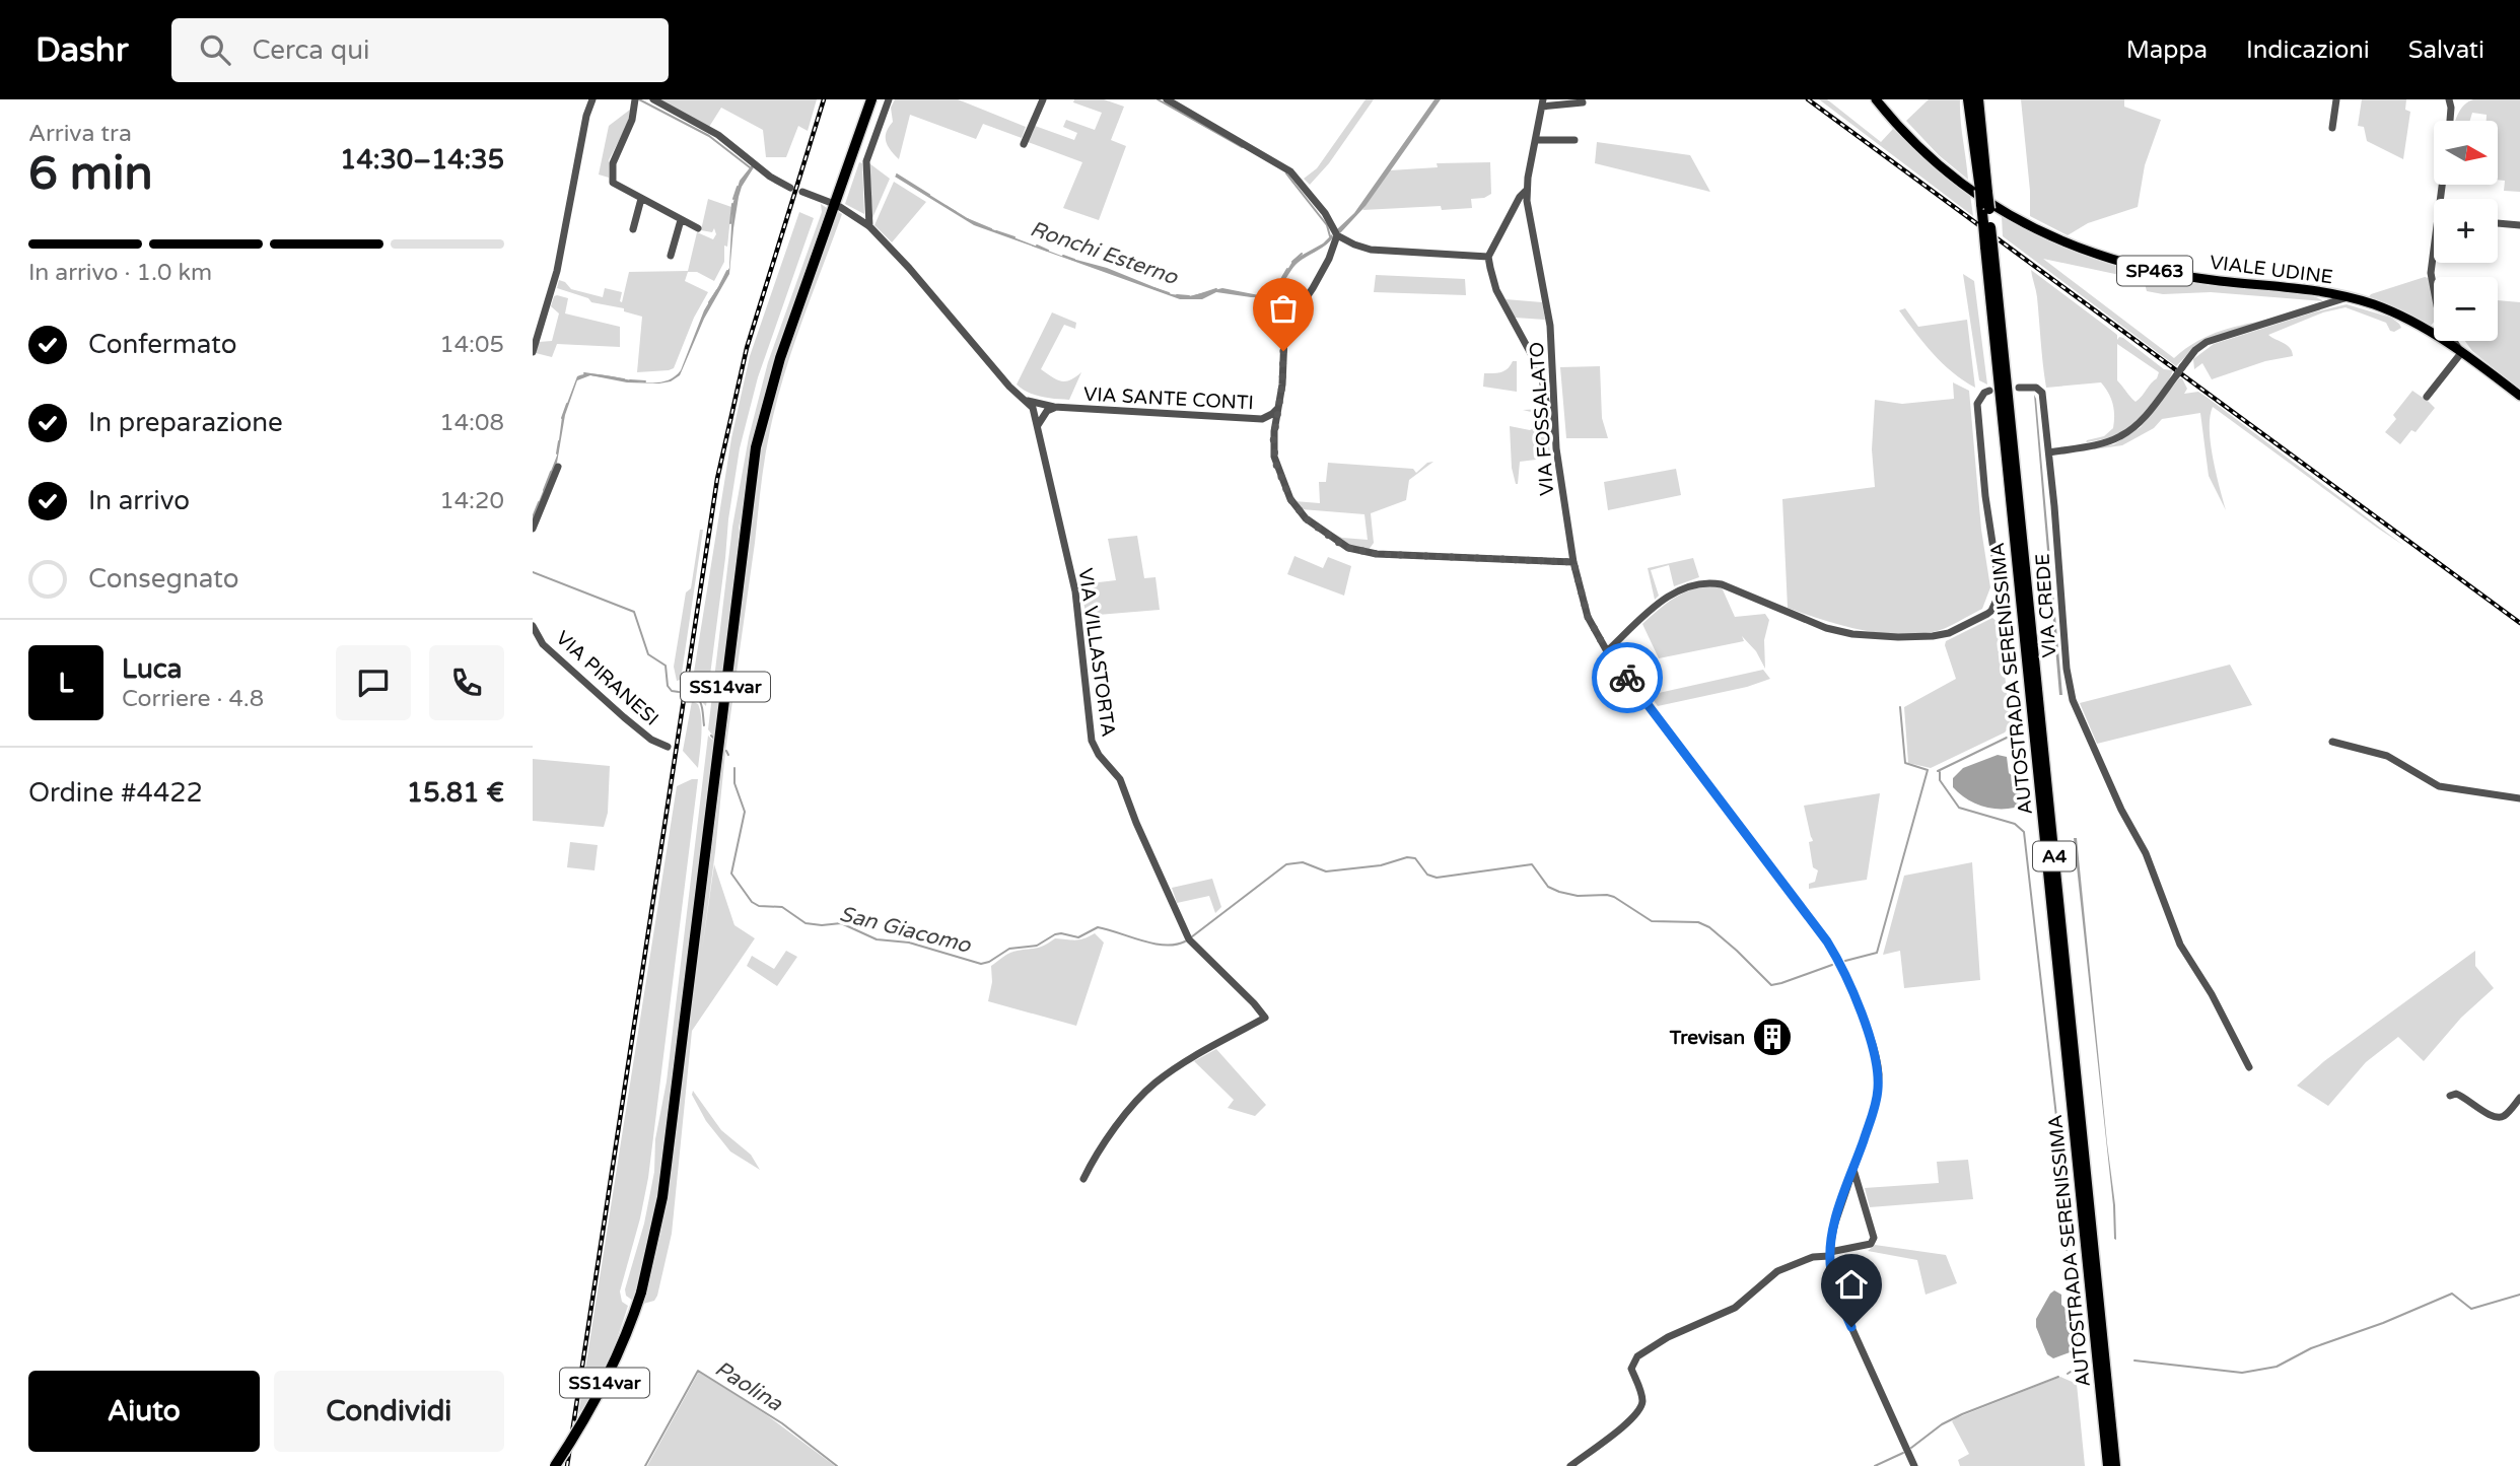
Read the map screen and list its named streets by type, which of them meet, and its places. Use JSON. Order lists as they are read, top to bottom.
{
  "streets": {
    "highway": ["AUTOSTRADA SERENISSIMA", "SS14var", "A4"],
    "main road": ["VIALE UDINE", "SP463"],
    "street": [
      "VIA SANTE CONTI",
      "VIA FOSSALATO",
      "VIA CREDE",
      "VIA VILLASTORTA",
      "VIA PIRANESI"
    ]
  },
  "crossings": [
    ["VIA SANTE CONTI", "VIA VILLASTORTA"]
  ],
  "water": ["Ronchi Esterno", "San Giacomo", "Paolina"],
  "places": {
    "building": ["Trevisan"]
  },
  "north": "right",
  "page": {
    "header": "Dashr",
    "search": "Cerca qui",
    "nav": ["Mappa", "Indicazioni", "Salvati"],
    "heading": ["6 min", "Arriva tra", "14:30–14:35"],
    "panel": [
      "Luca",
      "Corriere · 4.8",
      "Ordine #4422",
      "15.81 €"
    ],
    "map_buttons": ["+", "−"],
    "bar": "In arrivo · 1.0 km",
    "list": [
      ["Confermato", "14:05"],
      ["In preparazione", "14:08"],
      ["In arrivo", "14:20"],
      "Consegnato"
    ],
    "round": "L",
    "buttons": ["Aiuto", "Condividi"]
  }
}
